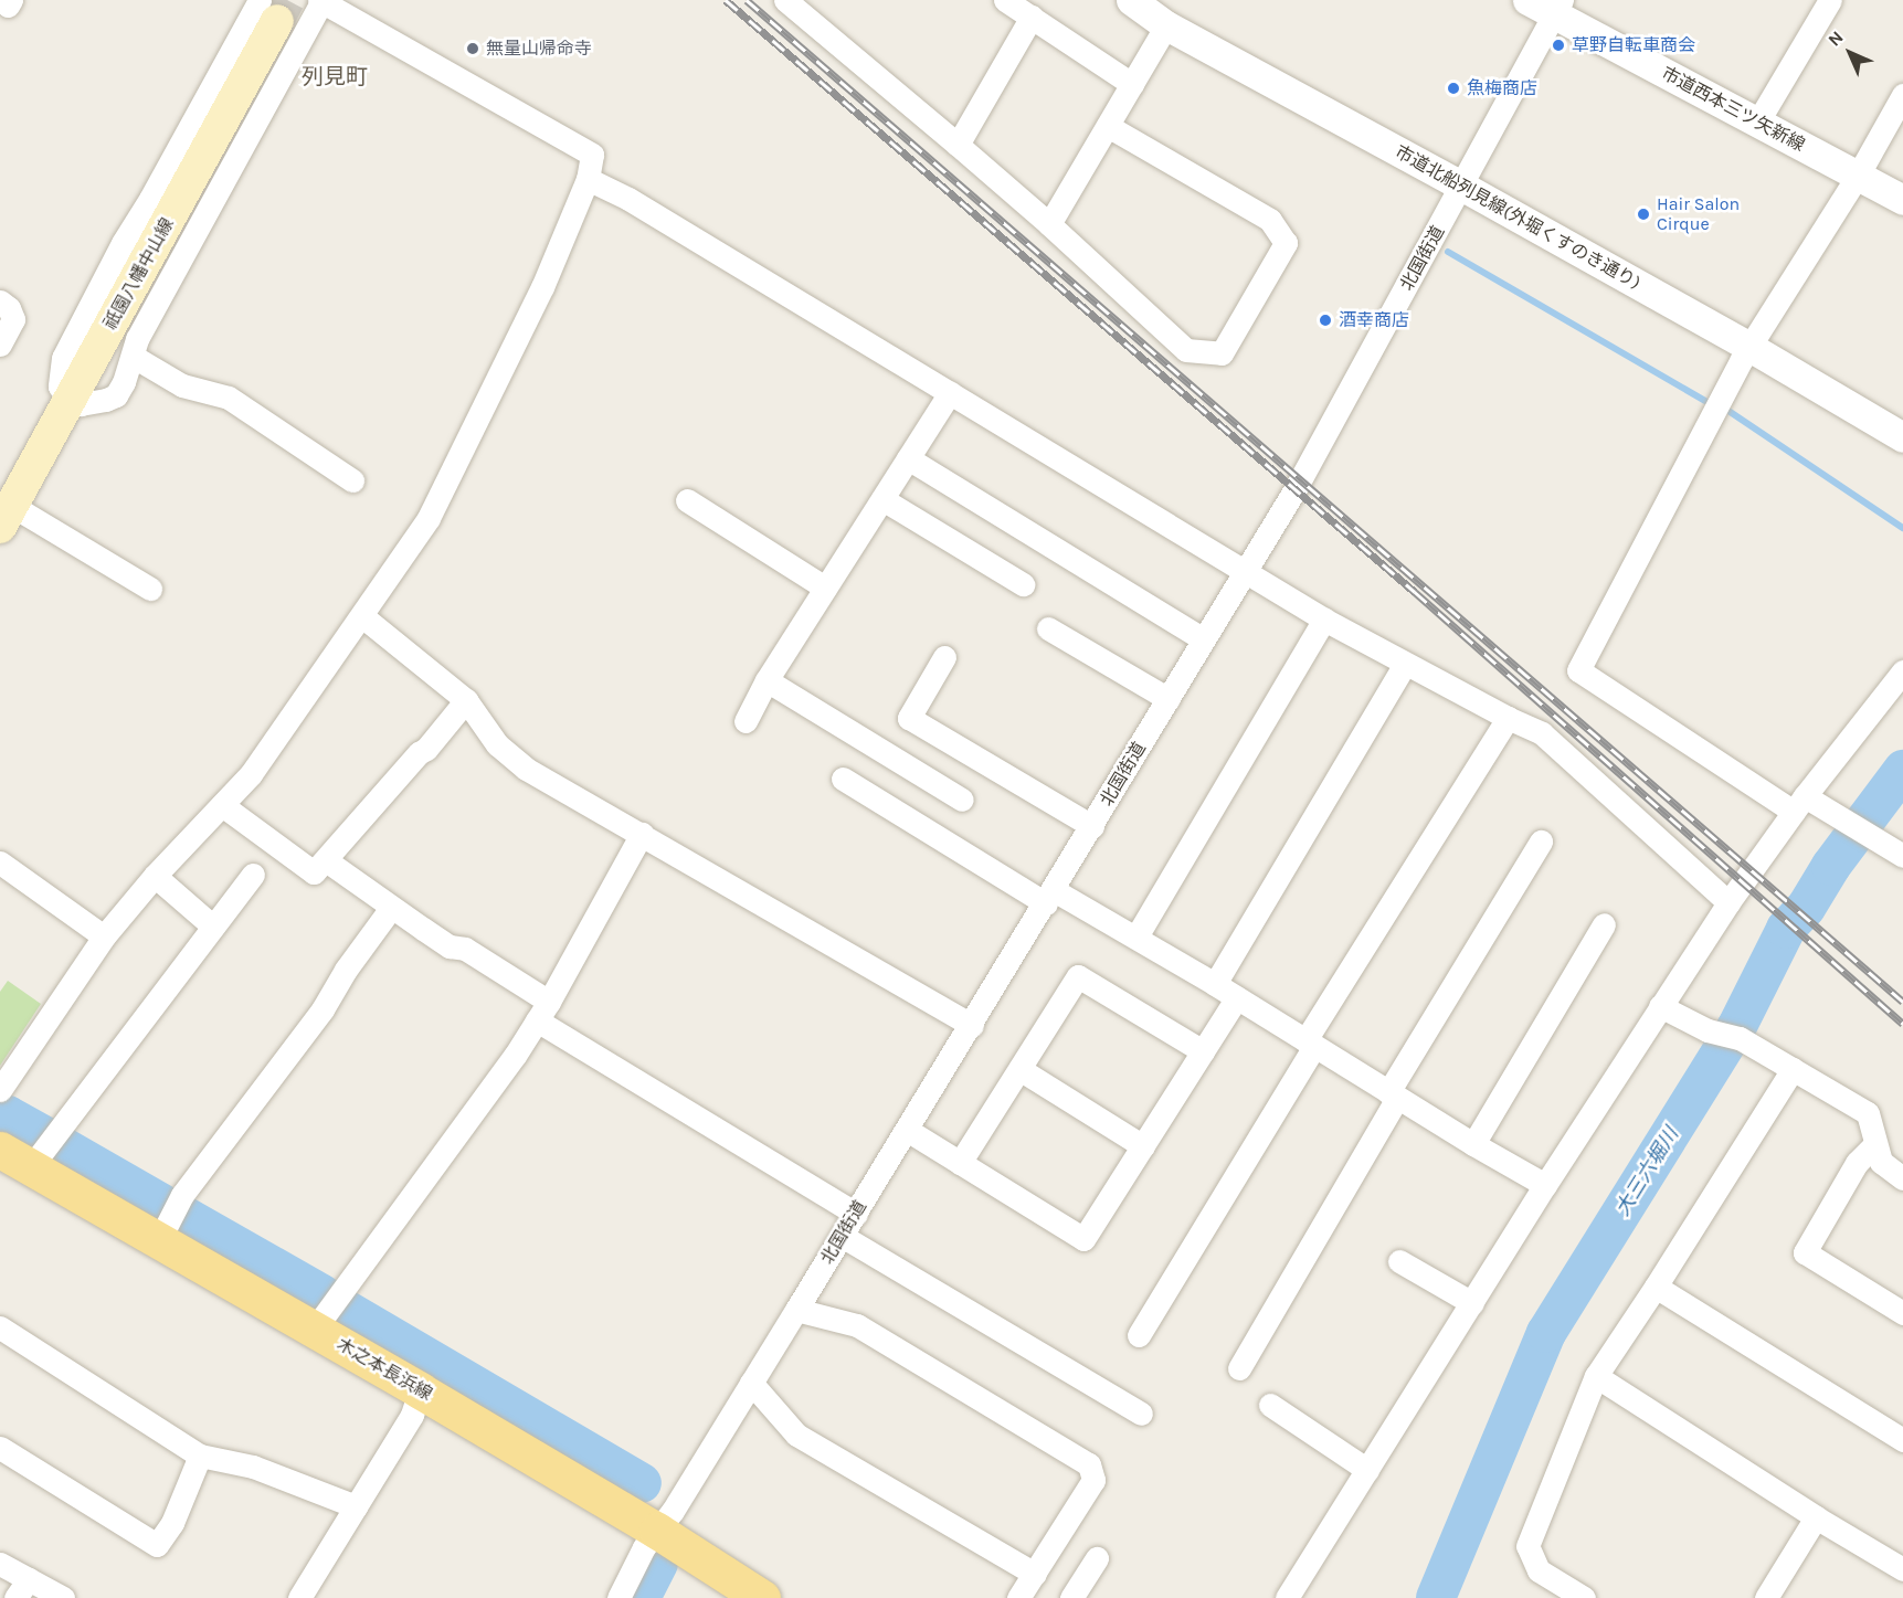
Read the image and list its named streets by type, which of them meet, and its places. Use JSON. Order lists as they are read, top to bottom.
{
  "streets": {
    "main road": ["祇園八幡中山線", "木之本長浜線"],
    "street": ["市道西本三ツ矢新線", "市道北船列見線(外堀くすのき通り)", "北国街道"]
  },
  "crossings": [
    ["市道西本三ツ矢新線", "北国街道"],
    ["市道北船列見線(外堀くすのき通り)", "北国街道"],
    ["北国街道", "木之本長浜線"]
  ],
  "districts": ["列見町"],
  "water": ["大三六堀川"],
  "places": [
    "草野自転車商会",
    "無量山帰命寺",
    "魚梅商店",
    "Hair Salon Cirque",
    "酒幸商店"
  ],
  "north": "top left"
}
